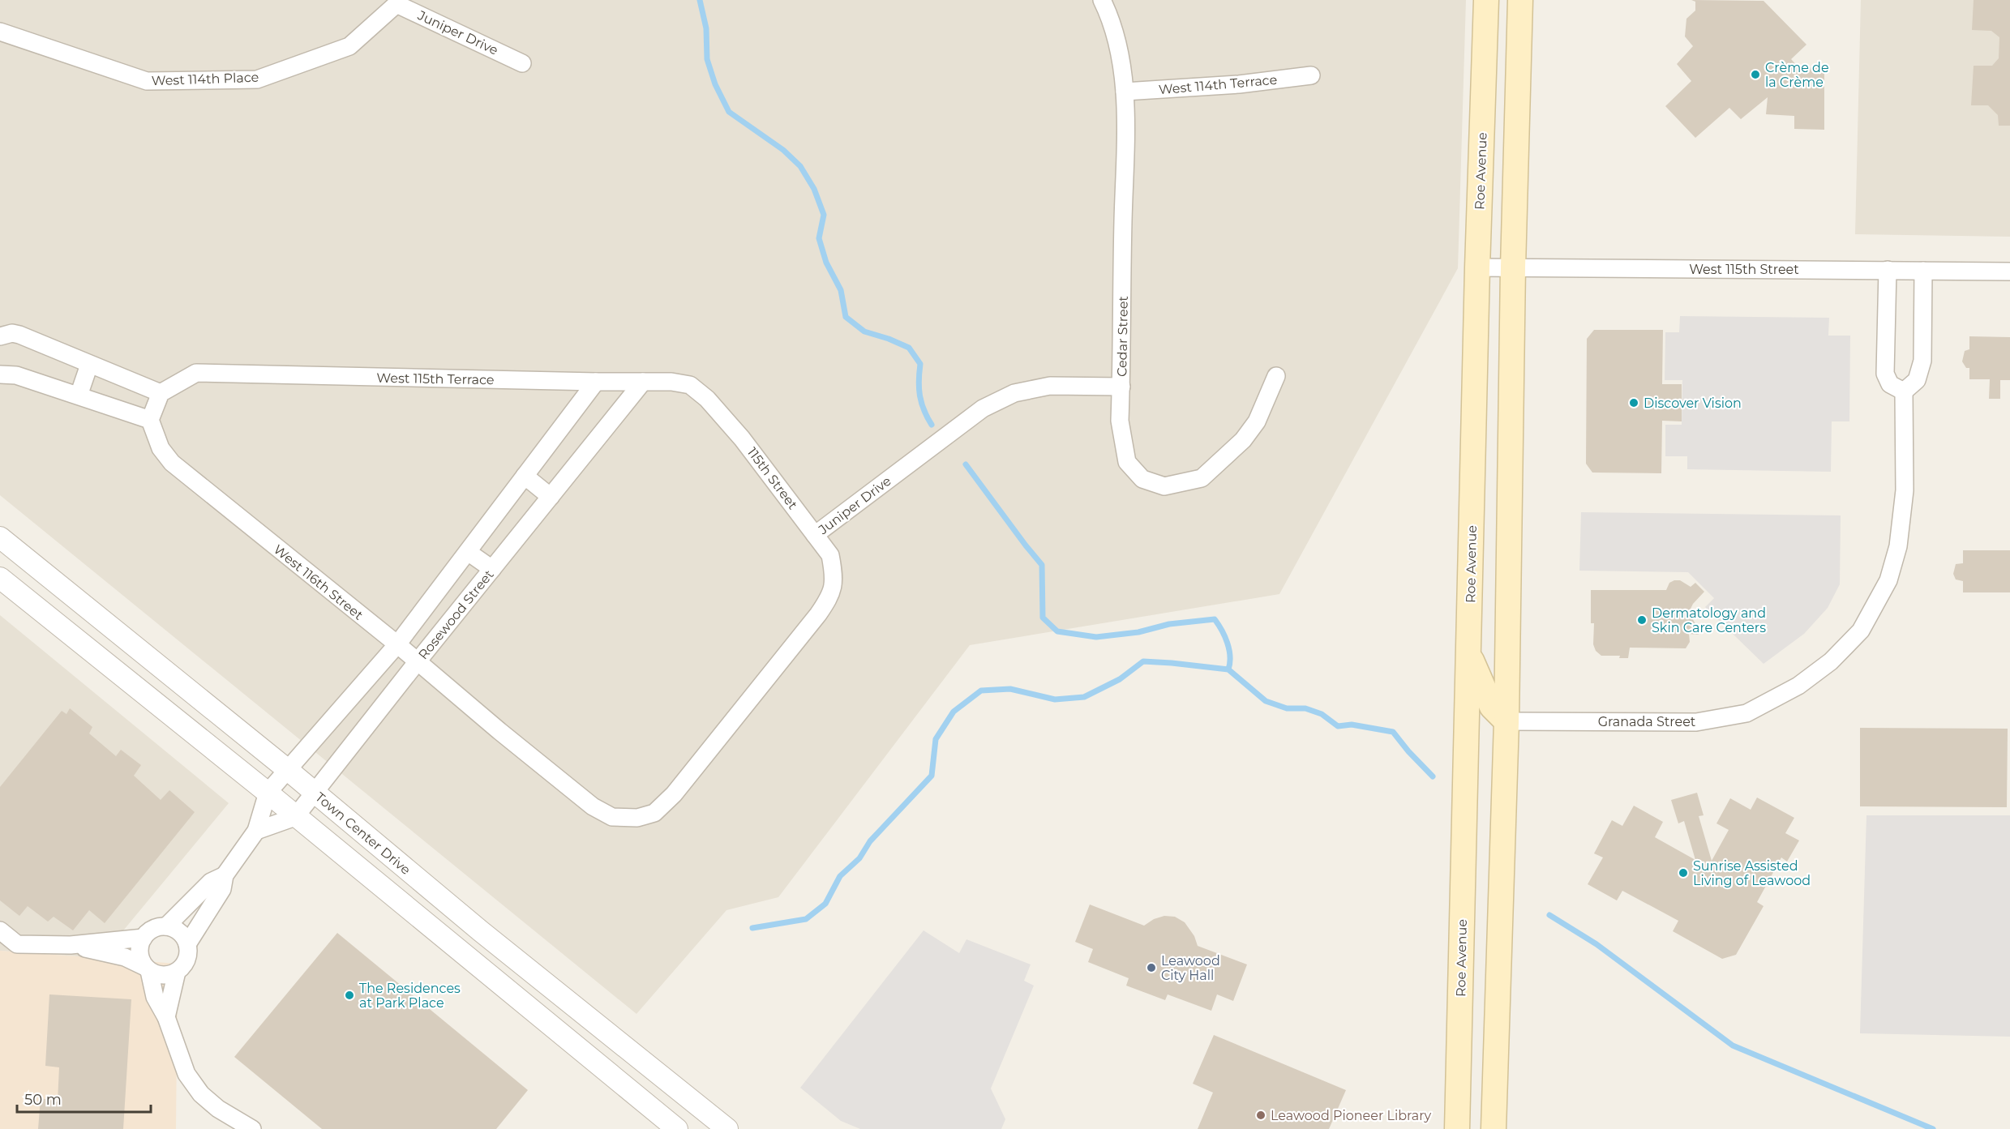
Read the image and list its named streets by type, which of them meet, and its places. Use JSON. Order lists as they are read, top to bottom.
{
  "streets": {
    "main road": ["Roe Avenue"],
    "street": [
      "Juniper Drive",
      "West 114th Place",
      "West 114th Terrace",
      "West 115th Street",
      "Cedar Street",
      "West 115th Terrace",
      "115th Street",
      "West 116th Street",
      "Rosewood Street",
      "Granada Street",
      "Town Center Drive"
    ]
  },
  "crossings": [
    ["Juniper Drive", "West 114th Place"],
    ["Juniper Drive", "Cedar Street"],
    ["Juniper Drive", "115th Street"],
    ["Juniper Drive", "West 116th Street"],
    ["West 114th Terrace", "Cedar Street"],
    ["Roe Avenue", "West 115th Street"],
    ["West 115th Terrace", "115th Street"],
    ["West 115th Terrace", "Rosewood Street"],
    ["West 116th Street", "Rosewood Street"],
    ["Rosewood Street", "Town Center Drive"]
  ],
  "places": [
    "Crème de la Crème",
    "Discover Vision",
    "Dermatology and Skin Care Centers",
    "Sunrise Assisted Living of Leawood",
    "Leawood City Hall",
    "The Residences at Park Place",
    "Leawood Pioneer Library"
  ],
  "scale_bar": "50 m"
}
